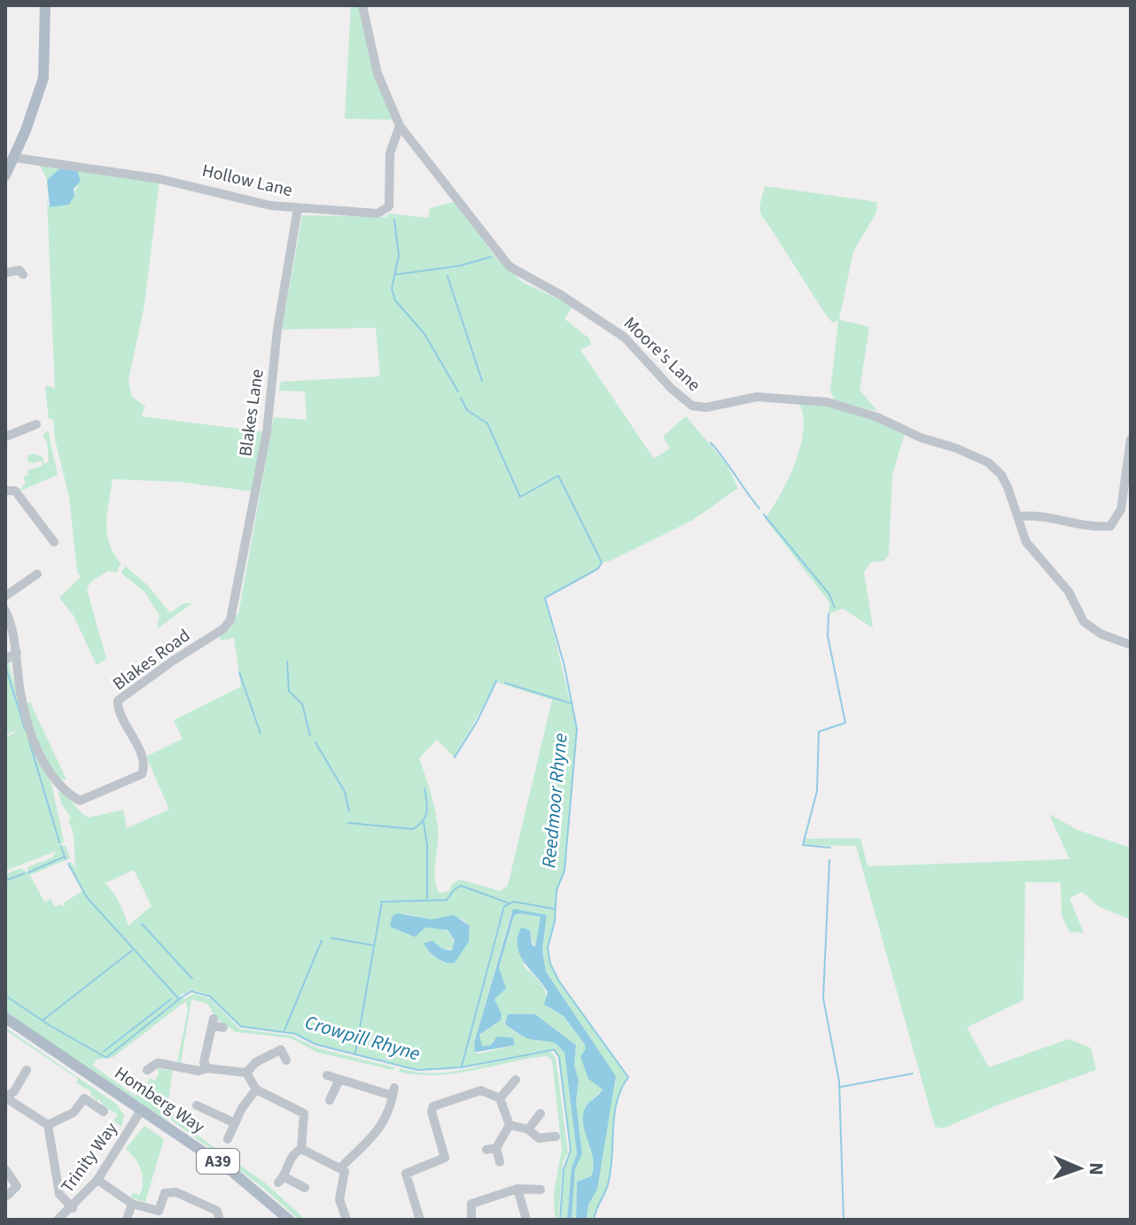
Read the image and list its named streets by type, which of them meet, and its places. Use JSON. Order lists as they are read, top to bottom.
{
  "streets": {
    "main road": ["Homberg Way", "A39"],
    "street": [
      "Hollow Lane",
      "Moore's Lane",
      "Blakes Lane",
      "Blakes Road",
      "Trinity Way"
    ]
  },
  "crossings": [
    ["Hollow Lane", "Moore's Lane"],
    ["Hollow Lane", "Blakes Lane"],
    ["Blakes Lane", "Blakes Road"],
    ["Homberg Way", "Trinity Way"]
  ],
  "water": ["Reedmoor Rhyne", "Crowpill Rhyne"],
  "north": "right"
}
